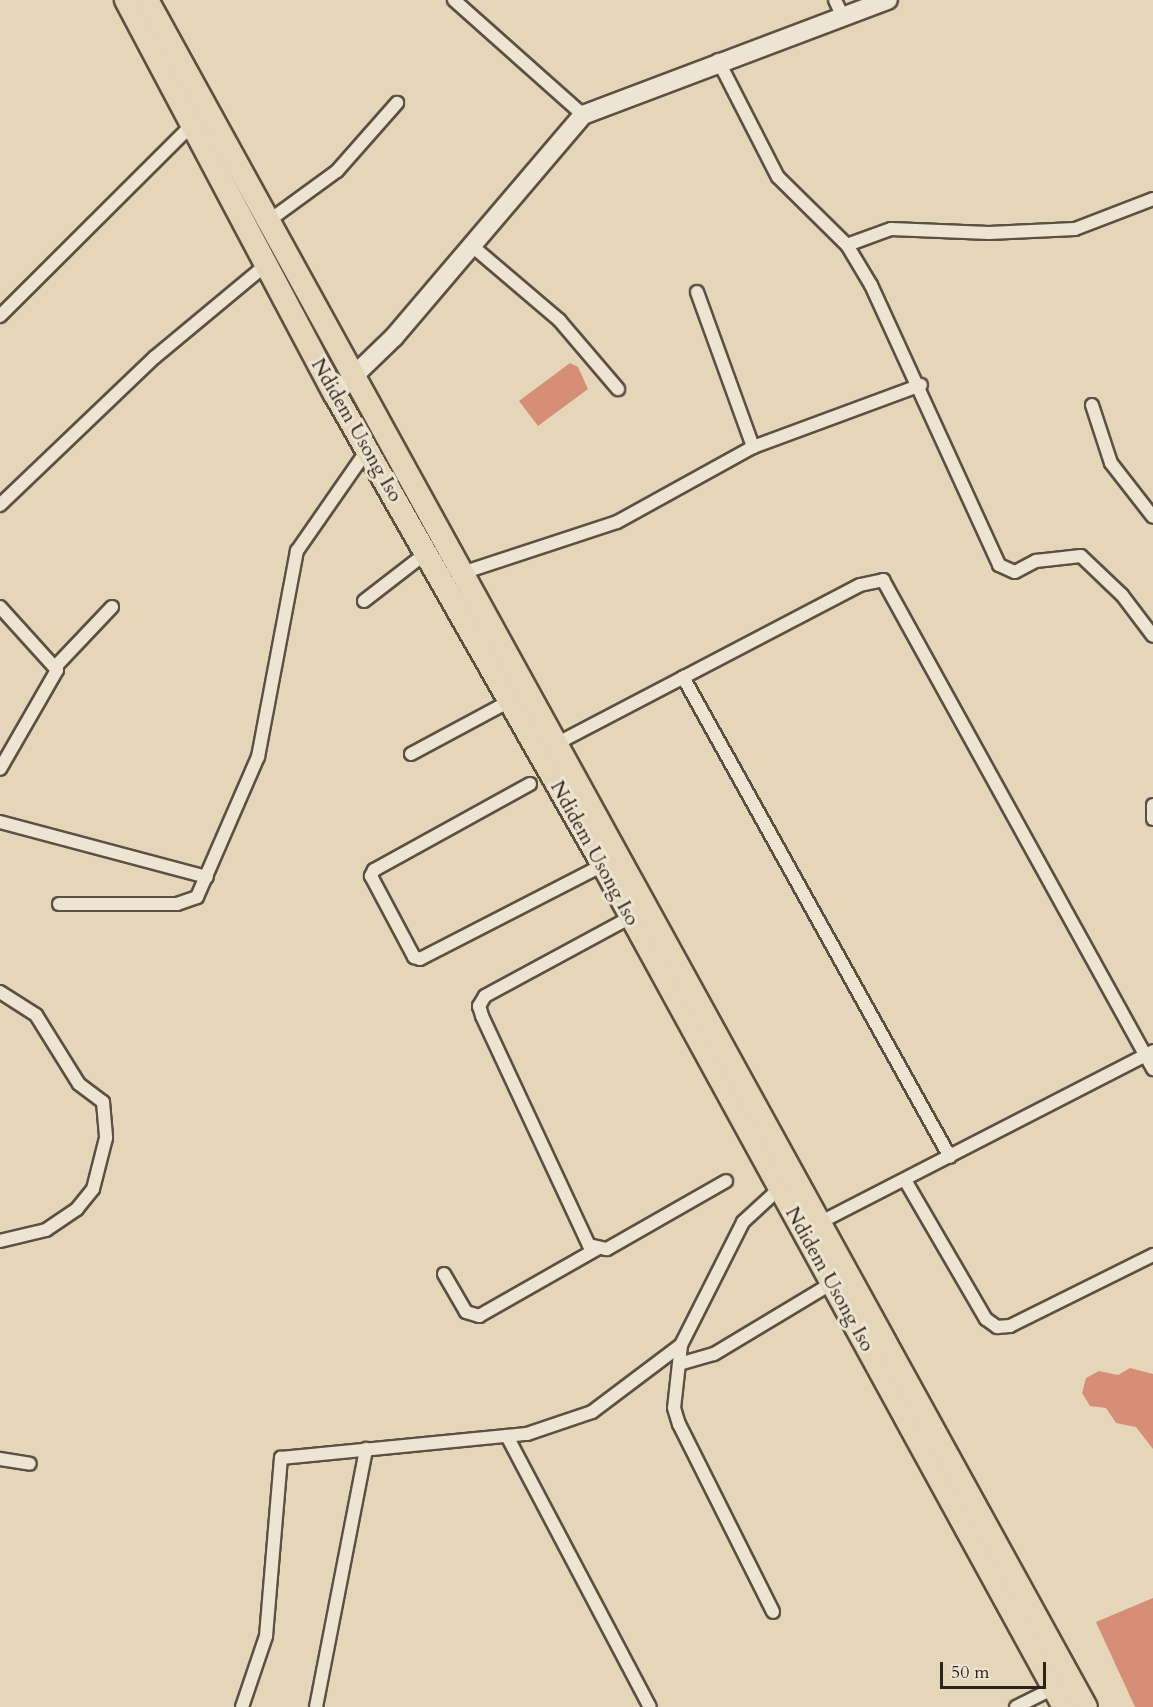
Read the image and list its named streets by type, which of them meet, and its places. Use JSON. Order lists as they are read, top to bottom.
{
  "streets": {
    "highway": ["Ndidem Usong Iso"]
  },
  "scale_bar": "50 m"
}
